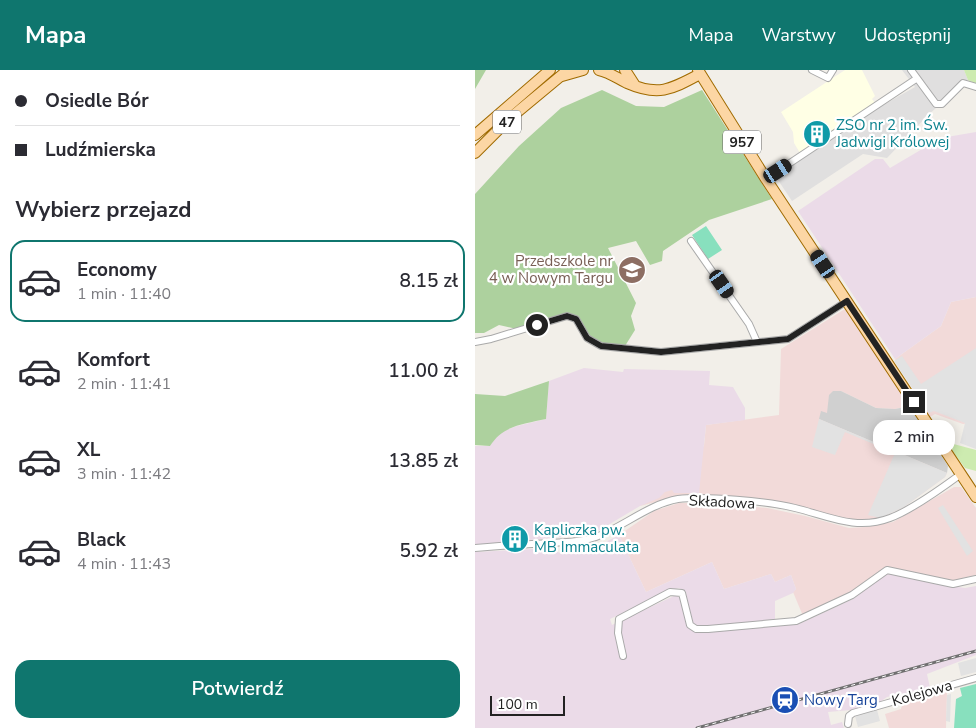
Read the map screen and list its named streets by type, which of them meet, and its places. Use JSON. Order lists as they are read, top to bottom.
{
  "streets": {
    "main road": ["47", "957"],
    "street": ["Składowa", "Kolejowa"]
  },
  "crossings": [
    ["957", "Składowa"]
  ],
  "places": {
    "building": ["ZSO nr 2 im. Św. Jadwigi Królowej", "Kapliczka pw. MB Immaculata"],
    "school or university": ["Przedszkole nr 4 w Nowym Targu"],
    "station": ["Nowy Targ"]
  },
  "scale_bar": "100 m",
  "page": {
    "header": "Mapa",
    "nav": ["Mapa", "Warstwy", "Udostępnij"],
    "banner": ["Osiedle Bór", "Ludźmierska"],
    "heading": "Wybierz przejazd",
    "list": [
      {
        "name": "Economy",
        "note": "1 min · 11:40",
        "value": "8.15 zł"
      },
      {
        "name": "Komfort",
        "note": "2 min · 11:41",
        "value": "11.00 zł"
      },
      {
        "name": "XL",
        "note": "3 min · 11:42",
        "value": "13.85 zł"
      },
      {
        "name": "Black",
        "note": "4 min · 11:43",
        "value": "5.92 zł"
      }
    ],
    "bubble": "2 min",
    "buttons": "Potwierdź",
    "scale": "100 m"
  }
}
